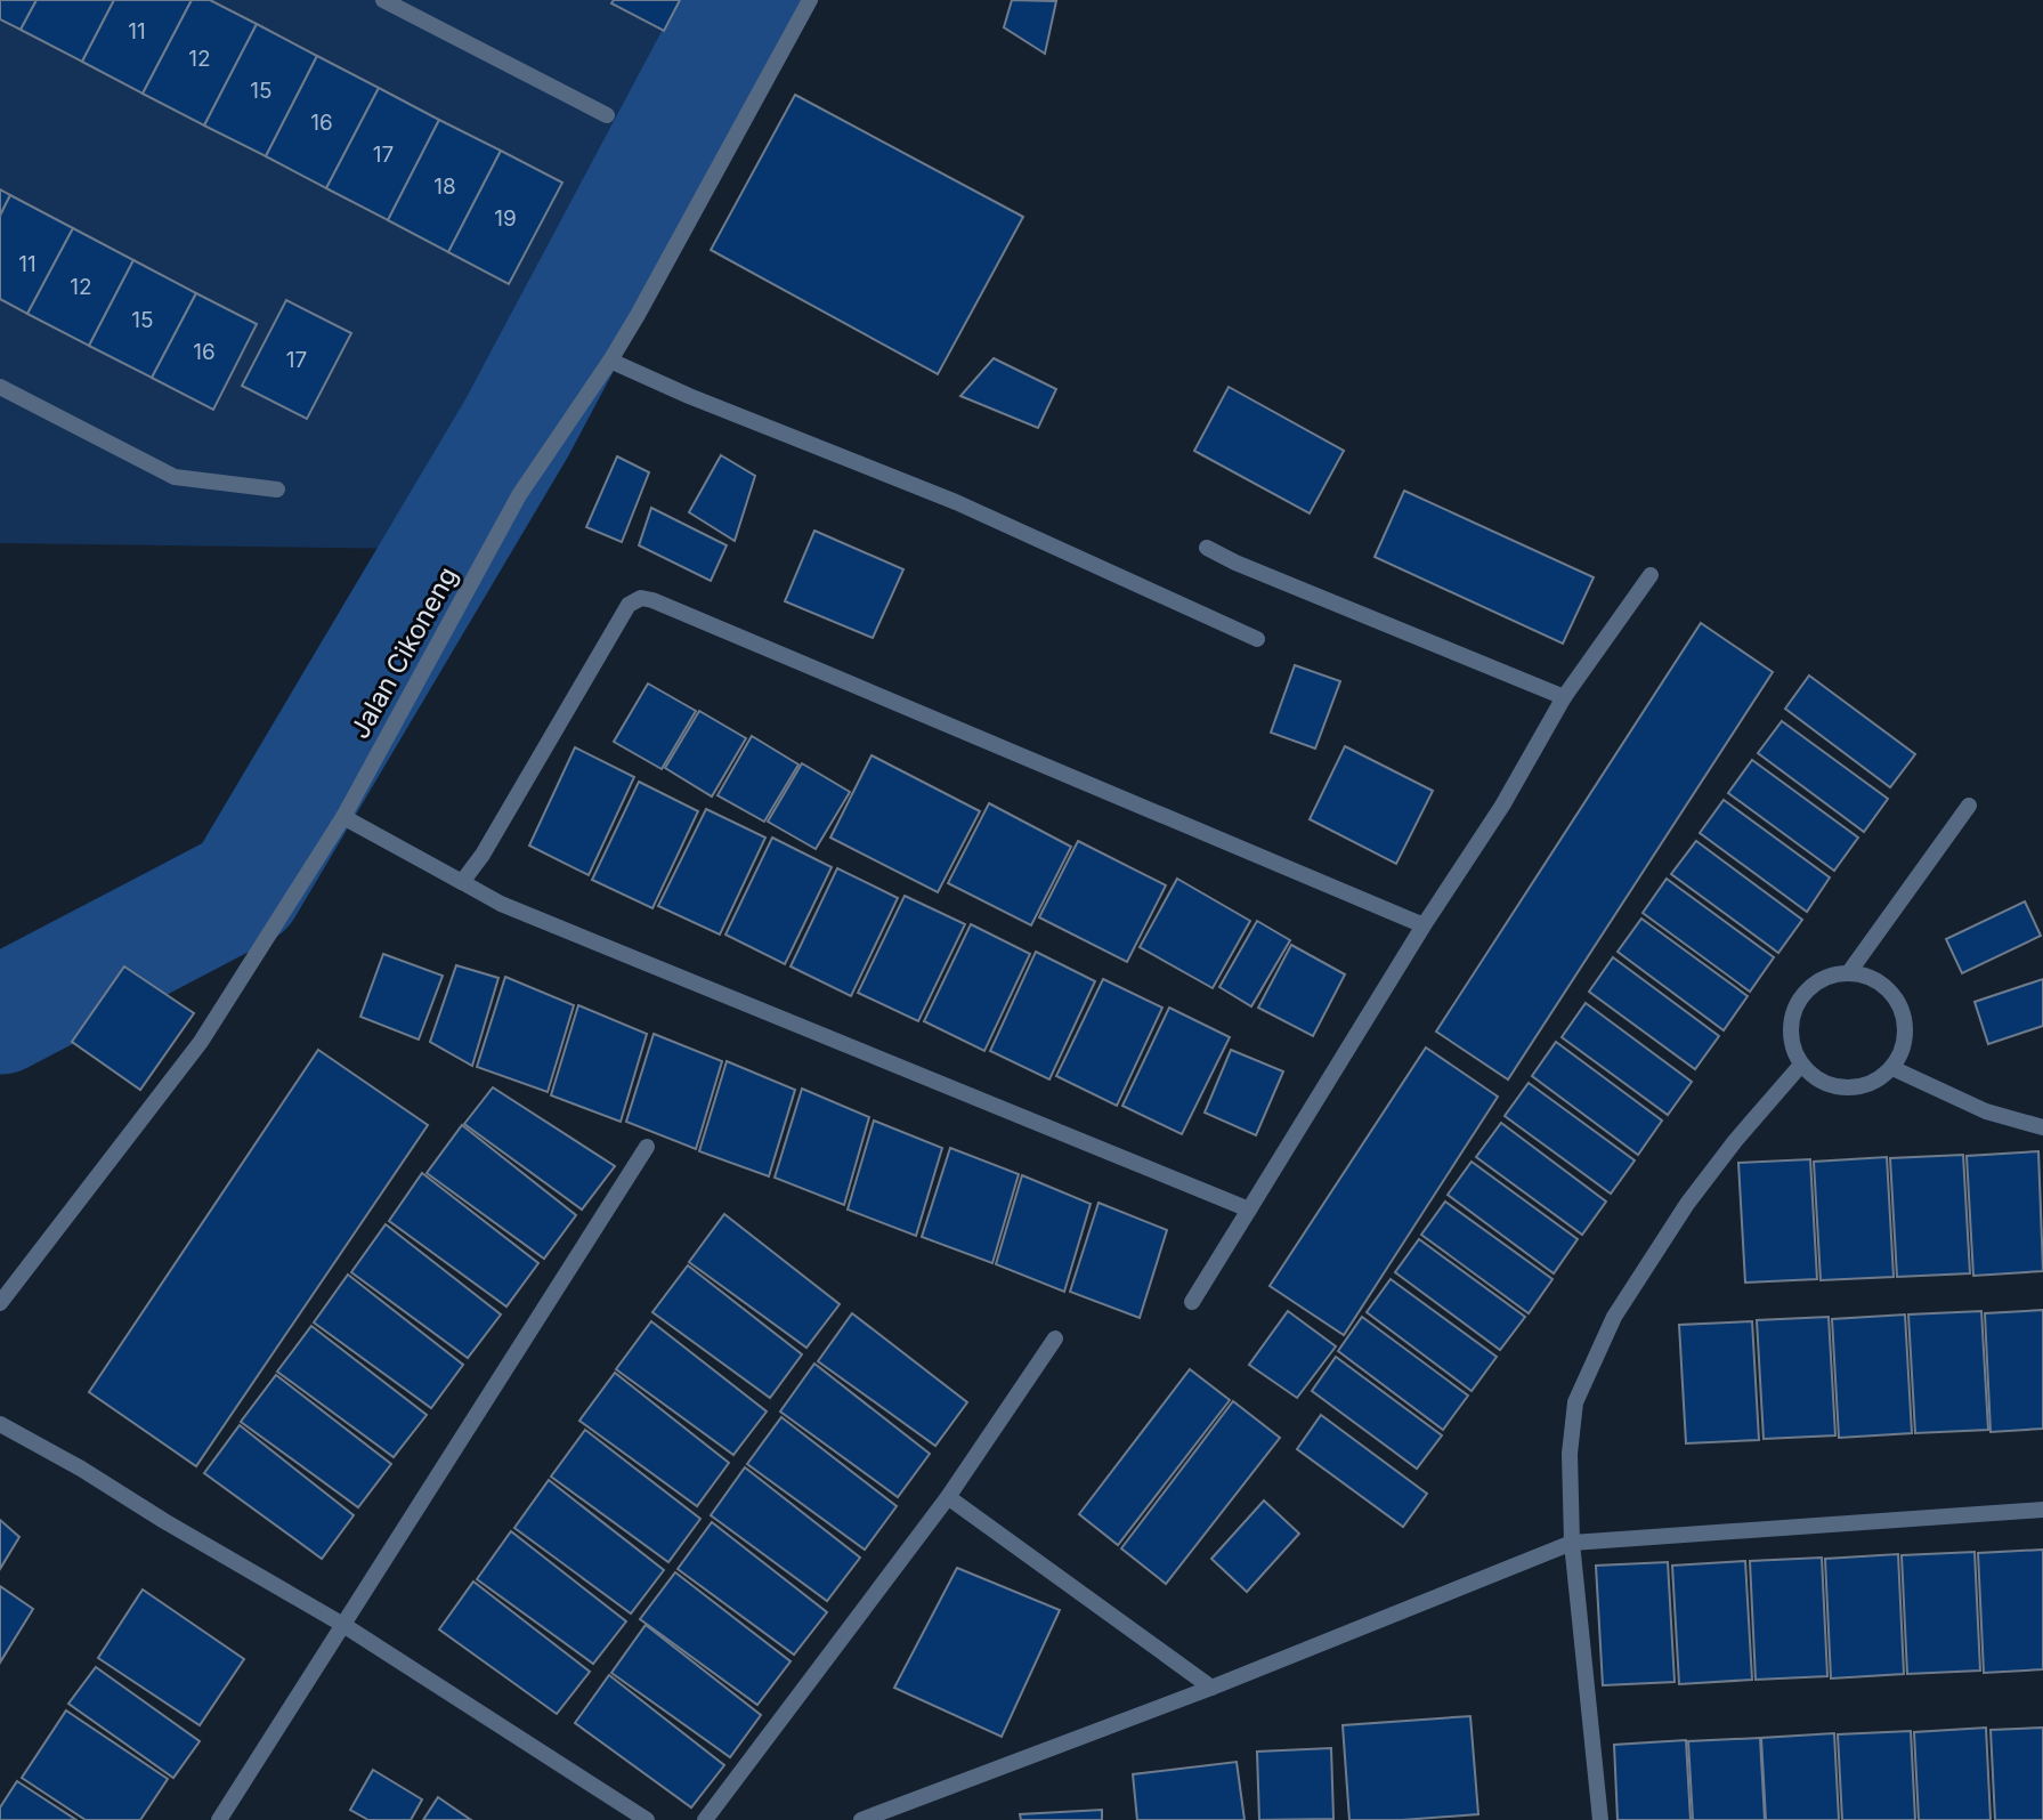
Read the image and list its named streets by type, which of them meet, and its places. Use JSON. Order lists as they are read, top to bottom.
{
  "streets": {
    "street": ["Jalan Cikoneng"]
  },
  "house_numbers": [
    "11",
    "12",
    "15",
    "16",
    "17",
    "18",
    "19",
    "11",
    "12",
    "15",
    "16",
    "17"
  ]
}
